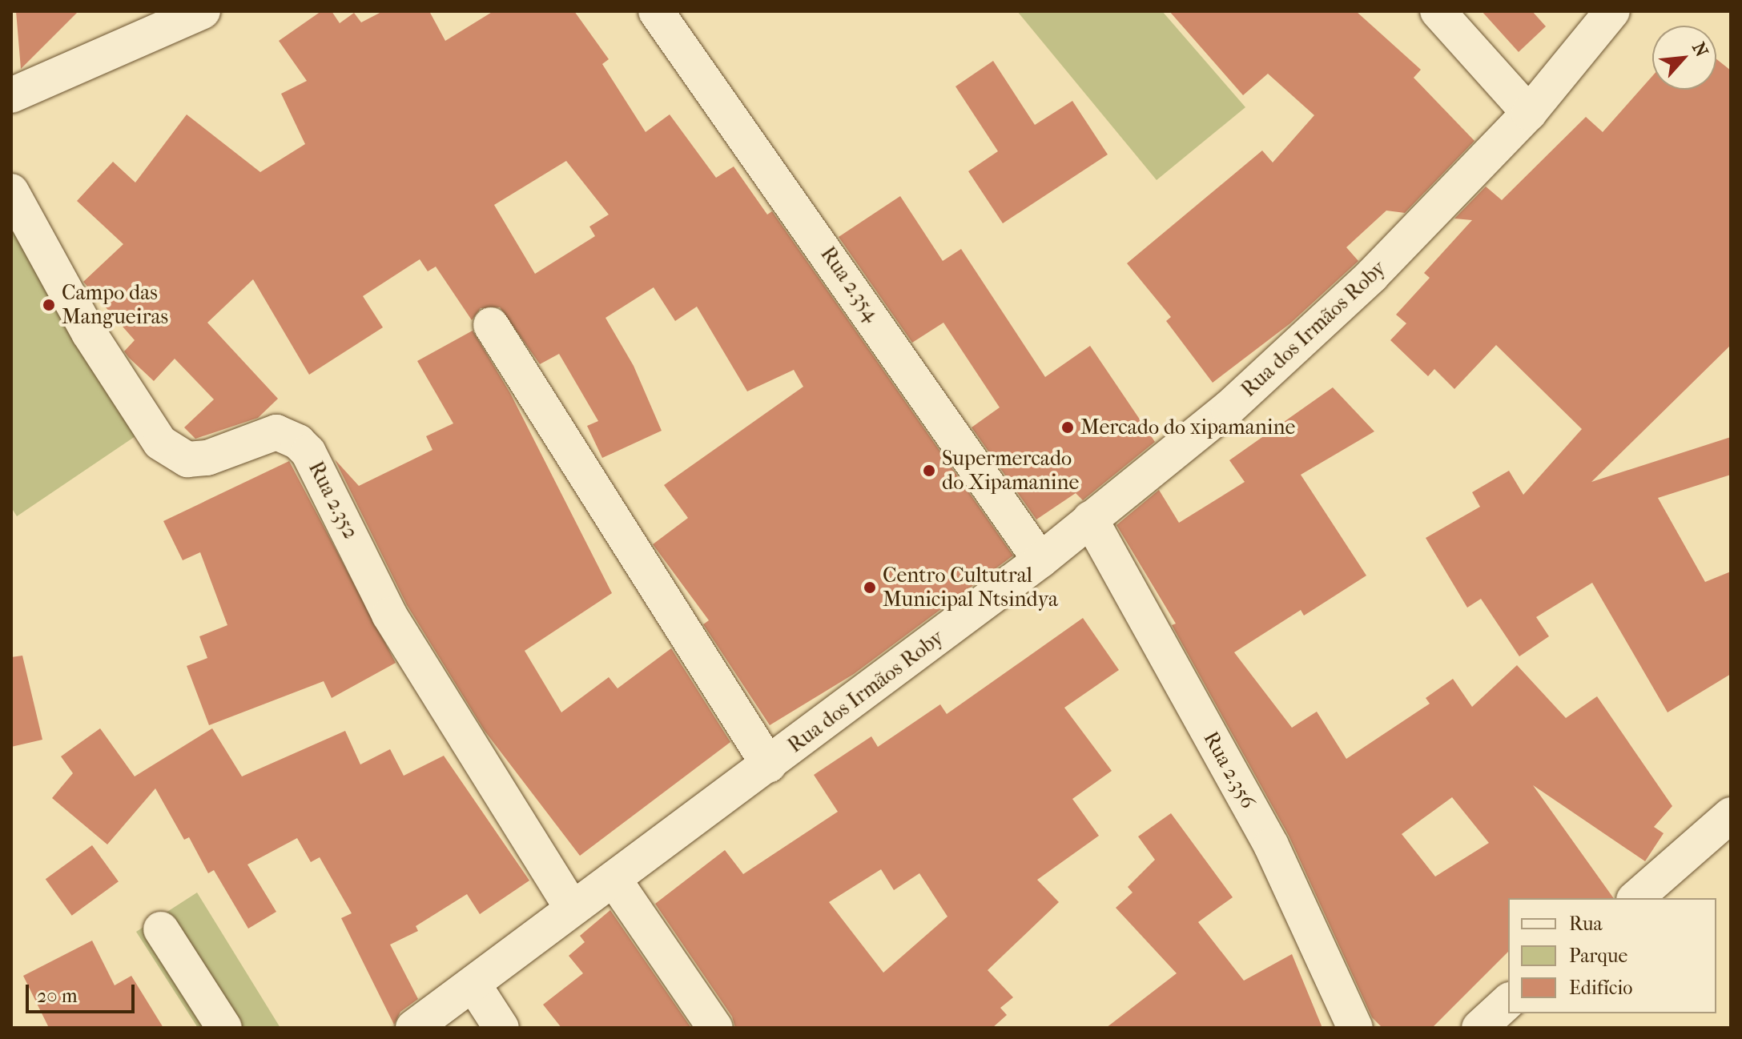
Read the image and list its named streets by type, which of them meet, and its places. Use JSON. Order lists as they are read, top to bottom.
{
  "streets": {
    "street": [
      "Rua 2.354",
      "Rua dos Irmãos Roby",
      "Rua 2.352",
      "Rua 2.356"
    ]
  },
  "crossings": [
    ["Rua 2.354", "Rua dos Irmãos Roby"],
    ["Rua dos Irmãos Roby", "Rua 2.352"],
    ["Rua dos Irmãos Roby", "Rua 2.356"]
  ],
  "places": [
    "Campo das Mangueiras",
    "Mercado do xipamanine",
    "Supermercado do Xipamanine",
    "Centro Cultutral Municipal Ntsindya"
  ],
  "legend": ["Rua", "Parque", "Edifício"],
  "scale_bar": "20 m",
  "north": "top right"
}
